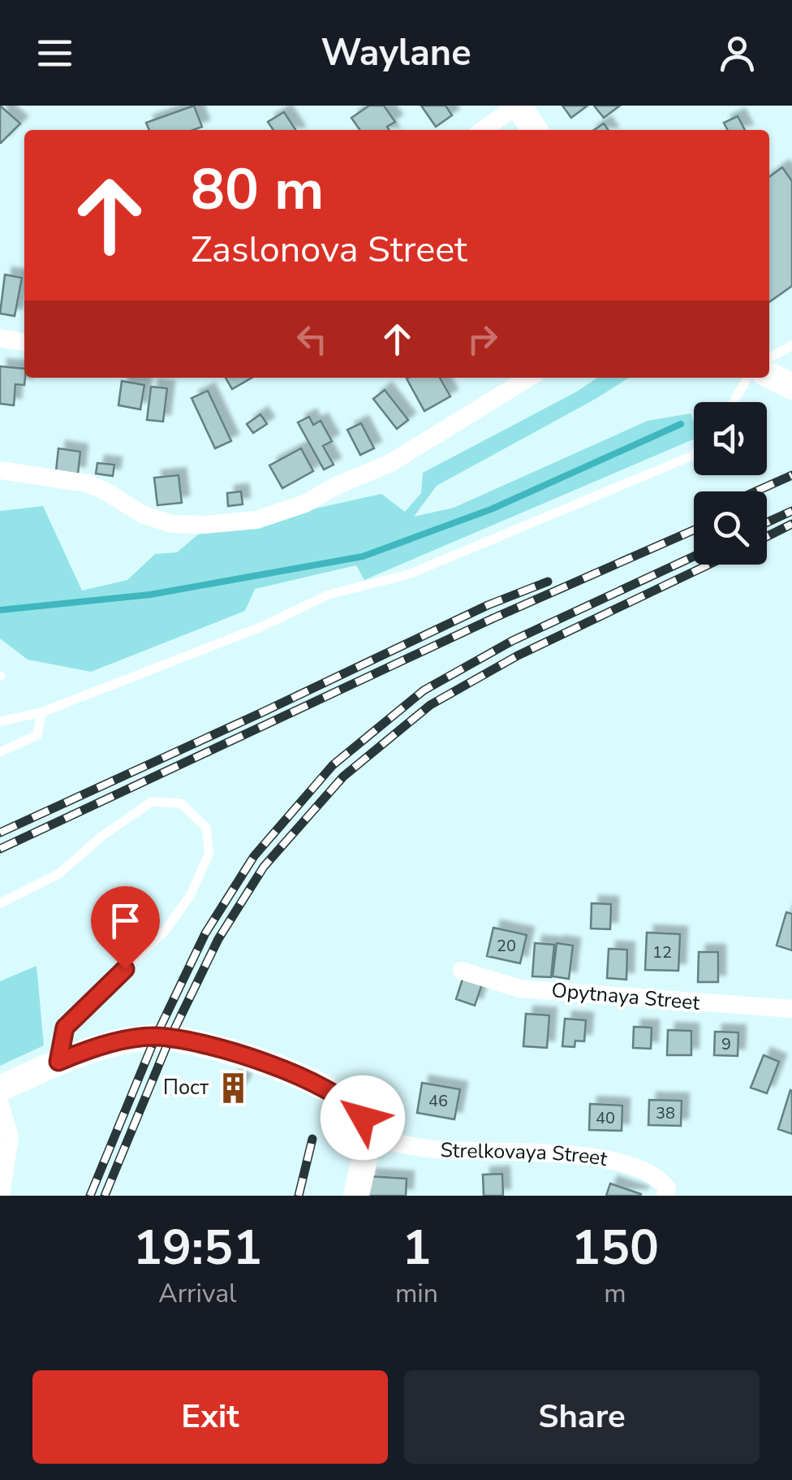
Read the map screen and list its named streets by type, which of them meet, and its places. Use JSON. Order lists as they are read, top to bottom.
{
  "streets": {
    "street": ["Opytnaya Street", "Strelkovaya Street"]
  },
  "places": {
    "building": ["Пост"]
  },
  "house_numbers": [
    "20",
    "12",
    "9",
    "46",
    "38",
    "40"
  ],
  "page": {
    "header": "Waylane",
    "turn": ["80 m", "Zaslonova Street"],
    "eta": [
      "19:51",
      "Arrival",
      "1",
      "min",
      "150",
      "m"
    ],
    "buttons": ["Exit", "Share"]
  }
}
